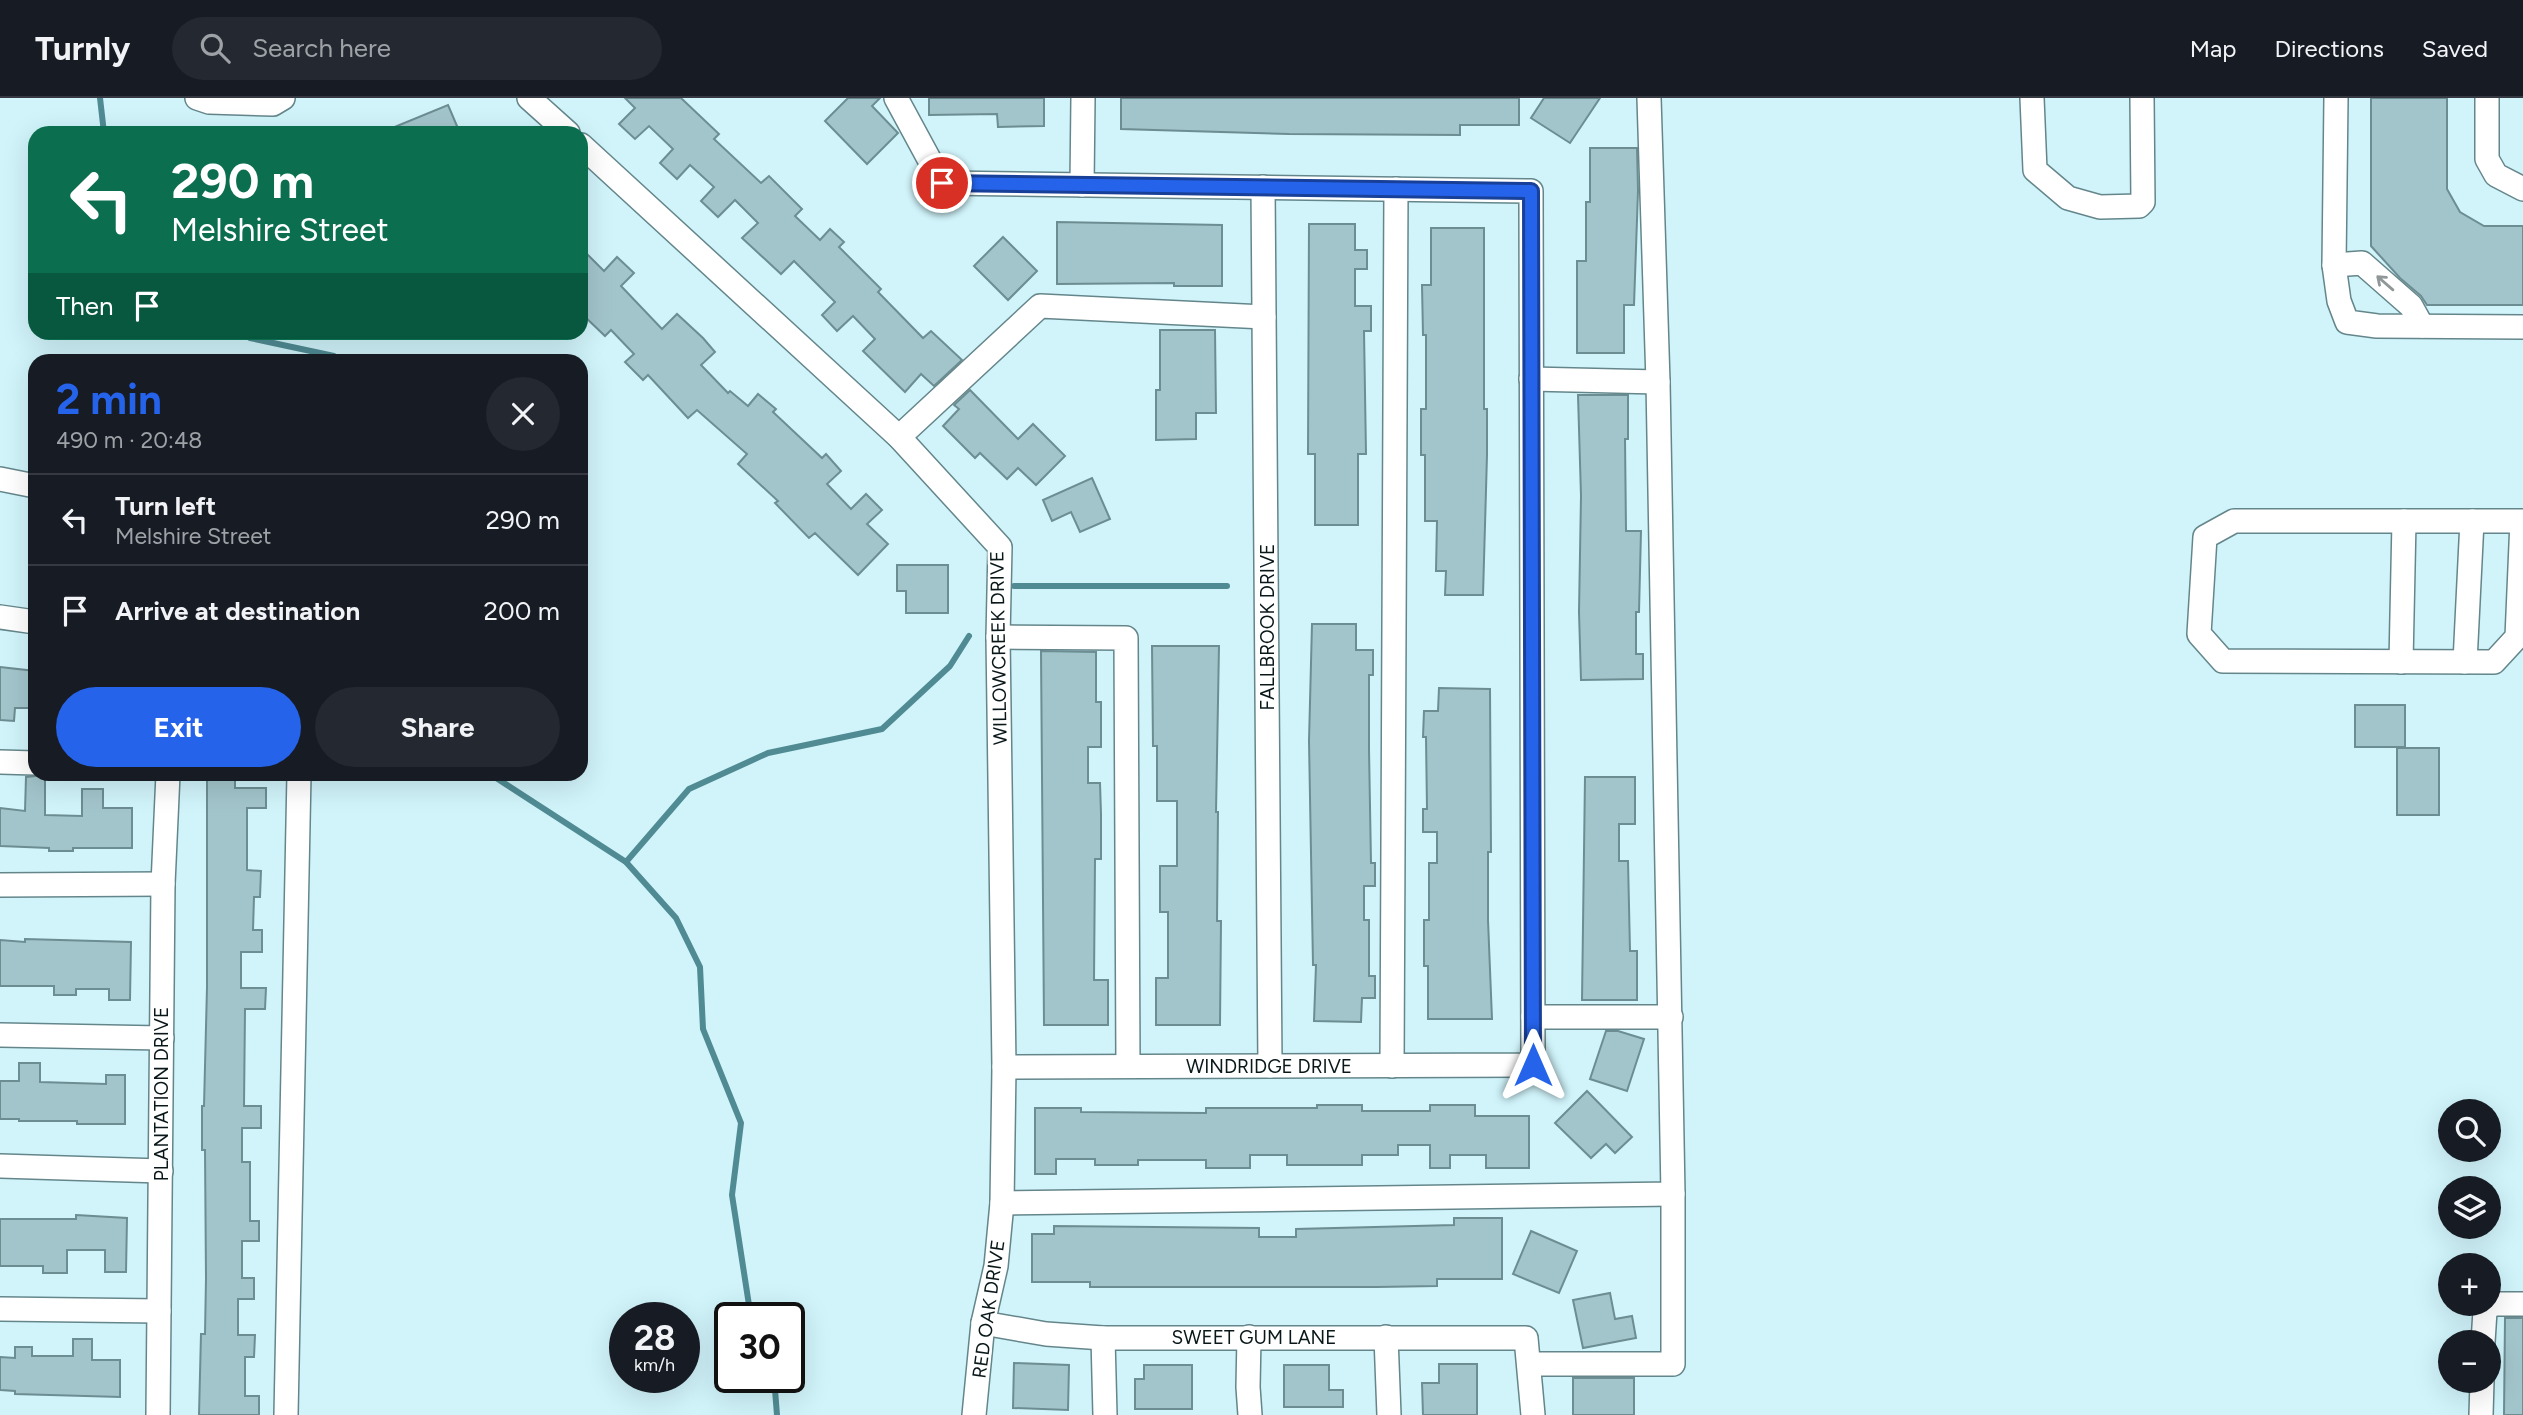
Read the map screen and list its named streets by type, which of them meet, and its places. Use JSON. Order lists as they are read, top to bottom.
{
  "streets": {
    "street": [
      "FALLBROOK DRIVE",
      "WILLOWCREEK DRIVE",
      "WINDRIDGE DRIVE",
      "PLANTATION DRIVE",
      "RED OAK DRIVE",
      "SWEET GUM LANE"
    ]
  },
  "crossings": [
    ["FALLBROOK DRIVE", "WINDRIDGE DRIVE"],
    ["WILLOWCREEK DRIVE", "WINDRIDGE DRIVE"],
    ["WILLOWCREEK DRIVE", "RED OAK DRIVE"],
    ["RED OAK DRIVE", "SWEET GUM LANE"]
  ],
  "page": {
    "header": "Turnly",
    "search": "Search here",
    "nav": ["Map", "Directions", "Saved"],
    "turn": ["290 m", "Melshire Street"],
    "then": "Then",
    "heading": ["2 min", "490 m · 20:48"],
    "list": [
      {
        "name": "Turn left",
        "note": "Melshire Street",
        "value": "290 m"
      },
      {
        "name": "Arrive at destination",
        "value": "200 m"
      }
    ],
    "buttons": ["Exit", "Share"],
    "map_buttons": ["+", "−"],
    "speed": "28 km/h",
    "limit": "30"
  }
}
